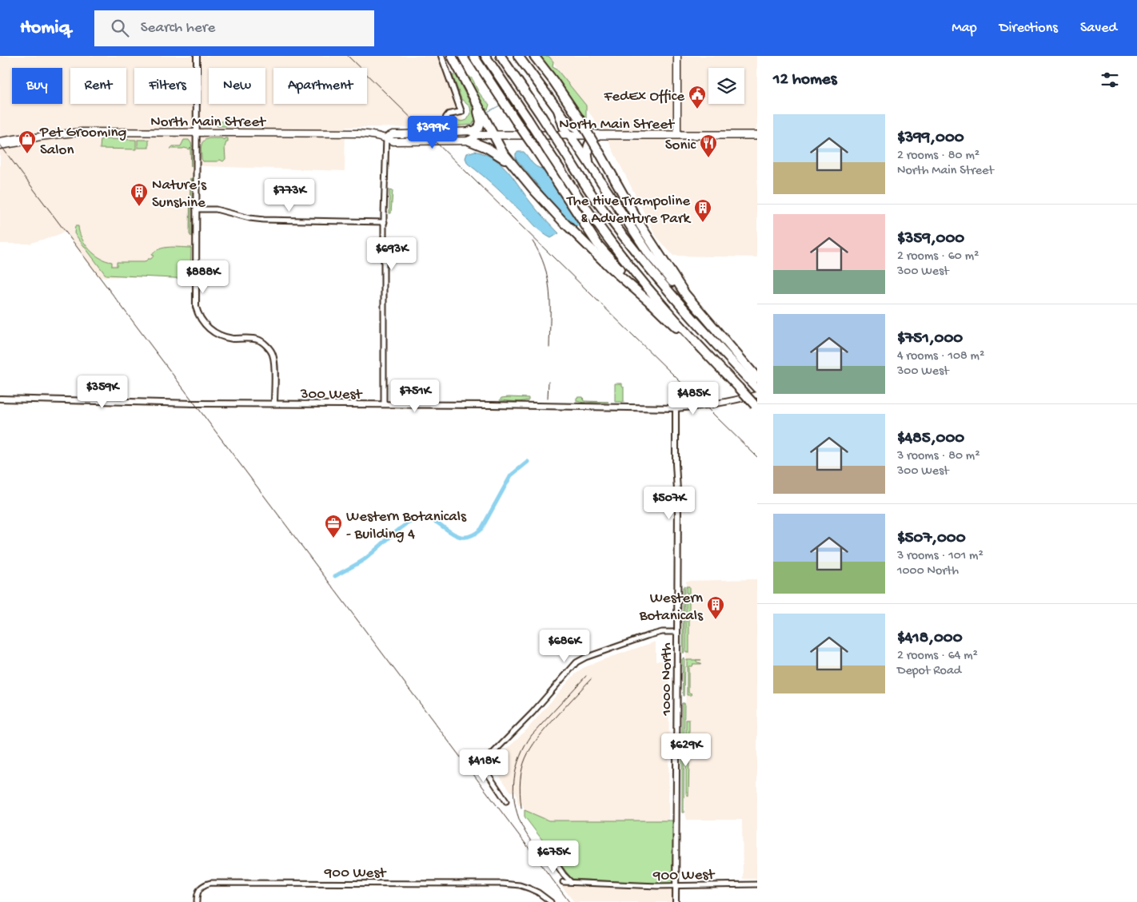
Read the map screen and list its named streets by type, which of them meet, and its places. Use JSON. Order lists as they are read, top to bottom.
{
  "streets": {
    "main road": ["North Main Street"],
    "street": ["300 West", "1000 North", "900 West"]
  },
  "crossings": [
    ["300 West", "1000 North"],
    ["1000 North", "900 West"]
  ],
  "places": {
    "public building": ["FedEx Office"],
    "shop": ["Pet Grooming Salon"],
    "restaurant": ["Sonic"],
    "building": ["Nature's Sunshine", "The Hive Trampoline & Adventure Park", "Western Botanicals"],
    "office": ["Western Botanicals - Building 4"]
  },
  "page": {
    "header": "Homiq",
    "search": "Search here",
    "nav": ["Map", "Directions", "Saved"],
    "heading": "12 homes",
    "chip": [
      "Buy",
      "Rent",
      "Filters",
      "New",
      "Apartment"
    ],
    "list": [
      {
        "name": "$399,000",
        "note": "2 rooms · 80 m² · North Main Street"
      },
      {
        "name": "$359,000",
        "note": "2 rooms · 60 m² · 300 West"
      },
      {
        "name": "$751,000",
        "note": "4 rooms · 108 m² · 300 West"
      },
      {
        "name": "$485,000",
        "note": "3 rooms · 80 m² · 300 West"
      },
      {
        "name": "$507,000",
        "note": "3 rooms · 101 m² · 1000 North"
      },
      {
        "name": "$418,000",
        "note": "2 rooms · 64 m² · Depot Road"
      }
    ],
    "price": [
      "$399K",
      "$773K",
      "$693K",
      "$888K",
      "$359K",
      "$751K",
      "$485K",
      "$507K",
      "$686K",
      "$629K",
      "$418K",
      "$675K"
    ]
  }
}
